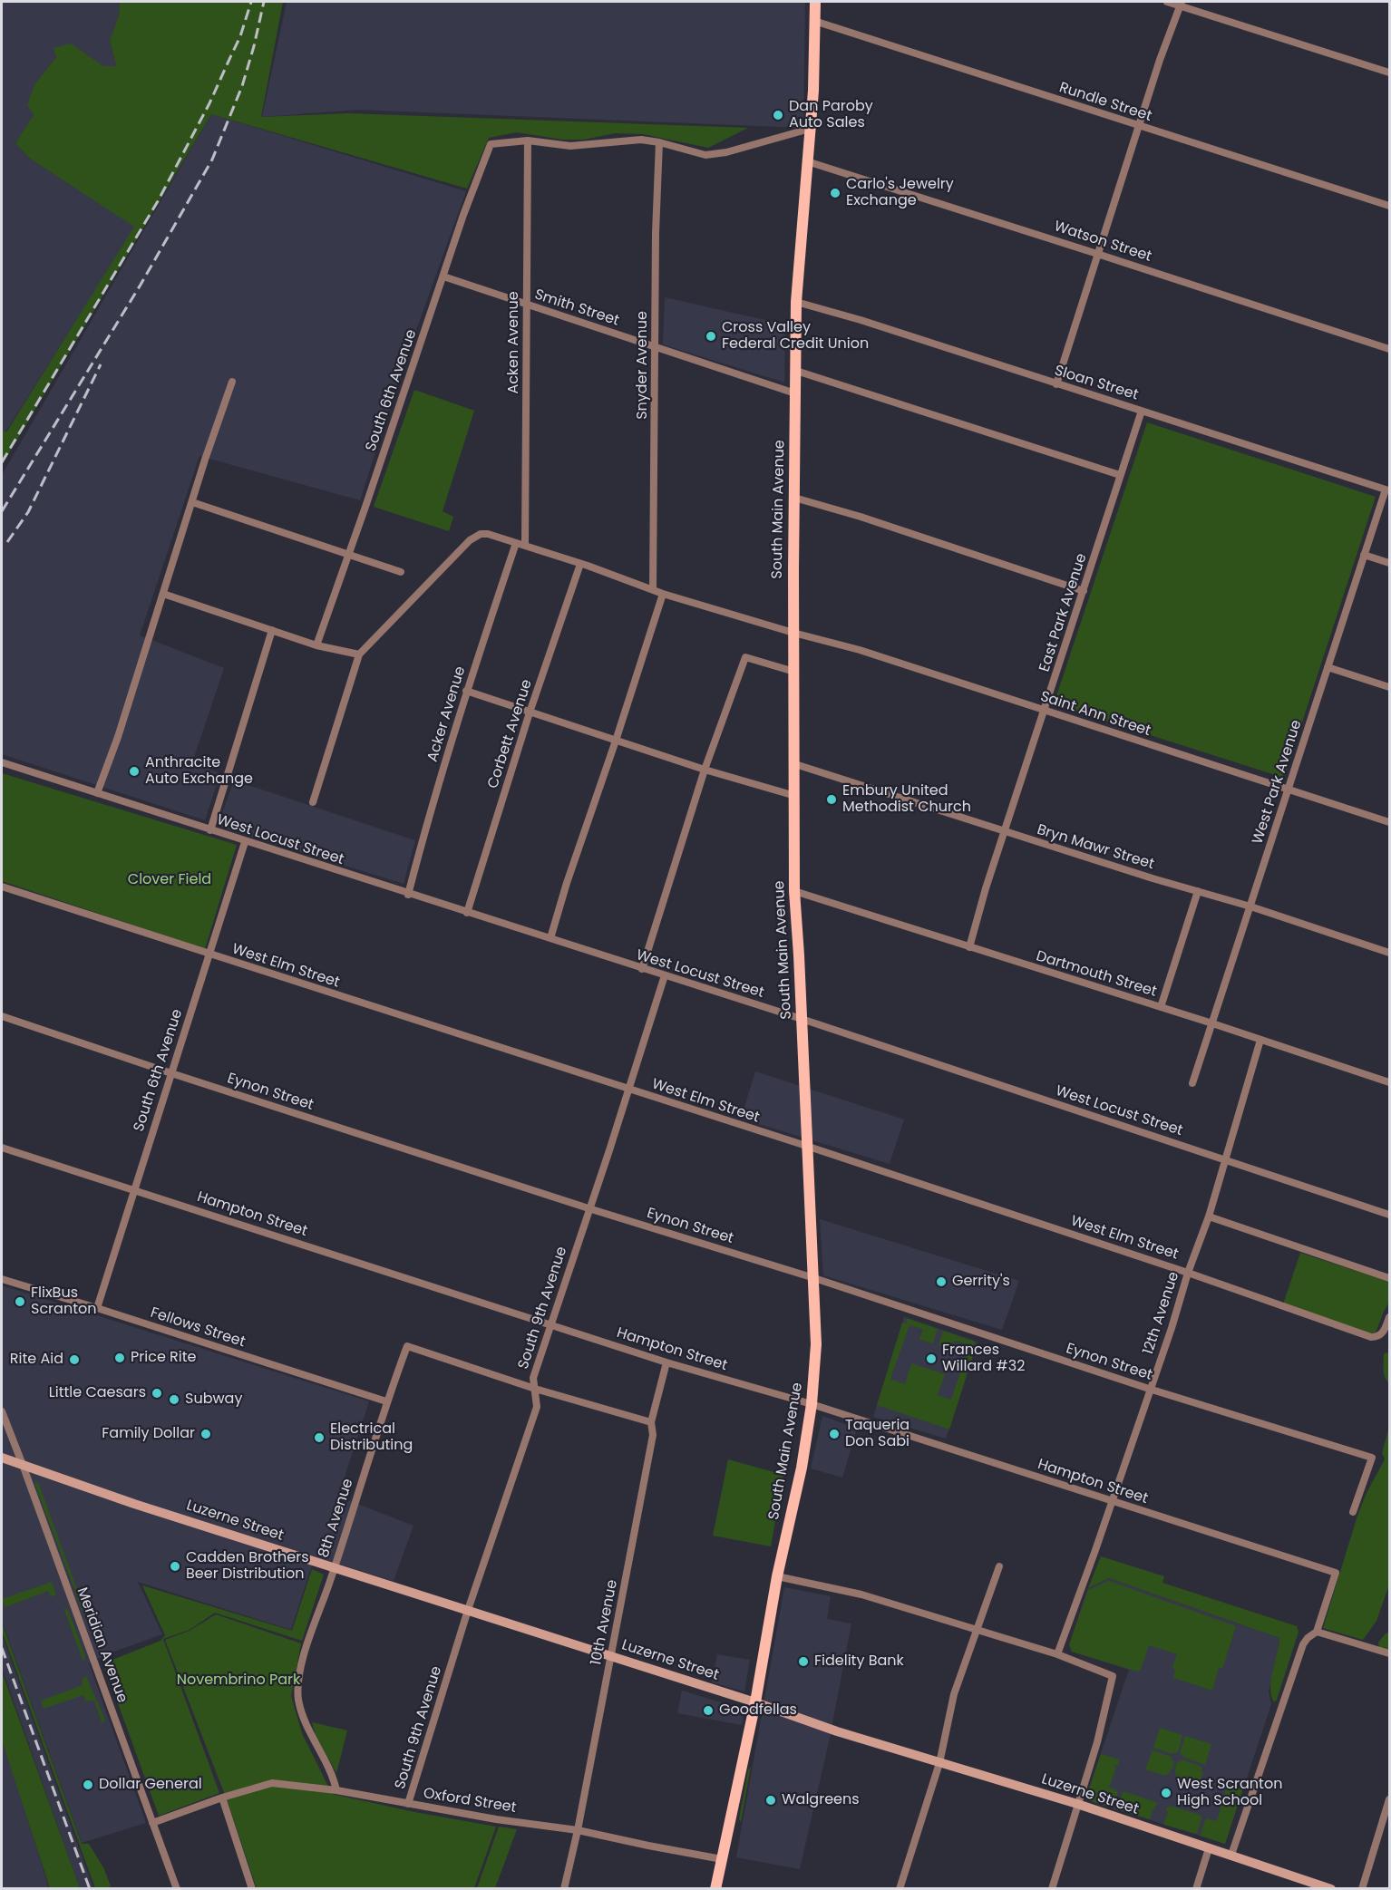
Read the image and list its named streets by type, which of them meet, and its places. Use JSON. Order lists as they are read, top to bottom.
{
  "streets": {
    "main road": ["South Main Avenue"],
    "street": [
      "Rundle Street",
      "Watson Street",
      "Smith Street",
      "Acken Avenue",
      "Snyder Avenue",
      "Sloan Street",
      "South 6th Avenue",
      "East Park Avenue",
      "Acker Avenue",
      "Saint Ann Street",
      "Corbett Avenue",
      "West Park Avenue",
      "West Locust Street",
      "Bryn Mawr Street",
      "West Elm Street",
      "Dartmouth Street",
      "Eynon Street",
      "Hampton Street",
      "South 9th Avenue",
      "12th Avenue",
      "Fellows Street",
      "8th Avenue",
      "Luzerne Street",
      "10th Avenue",
      "Meridian Avenue",
      "Oxford Street"
    ]
  },
  "crossings": [
    ["Rundle Street", "South Main Avenue"],
    ["Watson Street", "South Main Avenue"],
    ["Smith Street", "Acken Avenue"],
    ["Smith Street", "Snyder Avenue"],
    ["Smith Street", "South 6th Avenue"],
    ["Smith Street", "South Main Avenue"],
    ["Acken Avenue", "South 6th Avenue"],
    ["Acken Avenue", "Saint Ann Street"],
    ["Snyder Avenue", "Saint Ann Street"],
    ["Sloan Street", "South Main Avenue"],
    ["Sloan Street", "East Park Avenue"],
    ["Sloan Street", "West Park Avenue"],
    ["South 6th Avenue", "West Locust Street"],
    ["South 6th Avenue", "West Elm Street"],
    ["South 6th Avenue", "Eynon Street"],
    ["South 6th Avenue", "Hampton Street"],
    ["South 6th Avenue", "Fellows Street"],
    ["South Main Avenue", "Saint Ann Street"],
    ["South Main Avenue", "West Locust Street"],
    ["South Main Avenue", "Bryn Mawr Street"],
    ["South Main Avenue", "West Elm Street"],
    ["South Main Avenue", "Dartmouth Street"],
    ["South Main Avenue", "Eynon Street"],
    ["South Main Avenue", "Hampton Street"],
    ["South Main Avenue", "Luzerne Street"],
    ["South Main Avenue", "Oxford Street"],
    ["East Park Avenue", "Saint Ann Street"],
    ["East Park Avenue", "Bryn Mawr Street"],
    ["East Park Avenue", "Dartmouth Street"],
    ["Acker Avenue", "Saint Ann Street"],
    ["Acker Avenue", "West Locust Street"],
    ["Saint Ann Street", "Corbett Avenue"],
    ["Saint Ann Street", "West Park Avenue"],
    ["Corbett Avenue", "West Locust Street"],
    ["West Park Avenue", "Bryn Mawr Street"],
    ["West Park Avenue", "Dartmouth Street"],
    ["West Locust Street", "South 9th Avenue"],
    ["West Locust Street", "12th Avenue"],
    ["West Elm Street", "South 9th Avenue"],
    ["West Elm Street", "12th Avenue"],
    ["Dartmouth Street", "12th Avenue"],
    ["Eynon Street", "South 9th Avenue"],
    ["Eynon Street", "12th Avenue"],
    ["Hampton Street", "South 9th Avenue"],
    ["Hampton Street", "12th Avenue"],
    ["Hampton Street", "10th Avenue"],
    ["South 9th Avenue", "8th Avenue"],
    ["South 9th Avenue", "Luzerne Street"],
    ["South 9th Avenue", "Oxford Street"],
    ["Fellows Street", "8th Avenue"],
    ["8th Avenue", "Luzerne Street"],
    ["8th Avenue", "Oxford Street"],
    ["Luzerne Street", "10th Avenue"],
    ["Luzerne Street", "Meridian Avenue"],
    ["10th Avenue", "Oxford Street"],
    ["Meridian Avenue", "Oxford Street"]
  ],
  "parks": ["Clover Field", "Novembrino Park"],
  "places": [
    "Dan Paroby Auto Sales",
    "Carlo's Jewelry Exchange",
    "Cross Valley Federal Credit Union",
    "Anthracite Auto Exchange",
    "Embury United Methodist Church",
    "Gerrity's",
    "FlixBus Scranton",
    "Price Rite",
    "Frances Willard #32",
    "Rite Aid",
    "Little Caesars",
    "Subway",
    "Family Dollar",
    "Taqueria Don Sabi",
    "Electrical Distributing",
    "Cadden Brothers Beer Distribution",
    "Fidelity Bank",
    "Goodfellas",
    "Dollar General",
    "West Scranton High School",
    "Walgreens"
  ]
}
